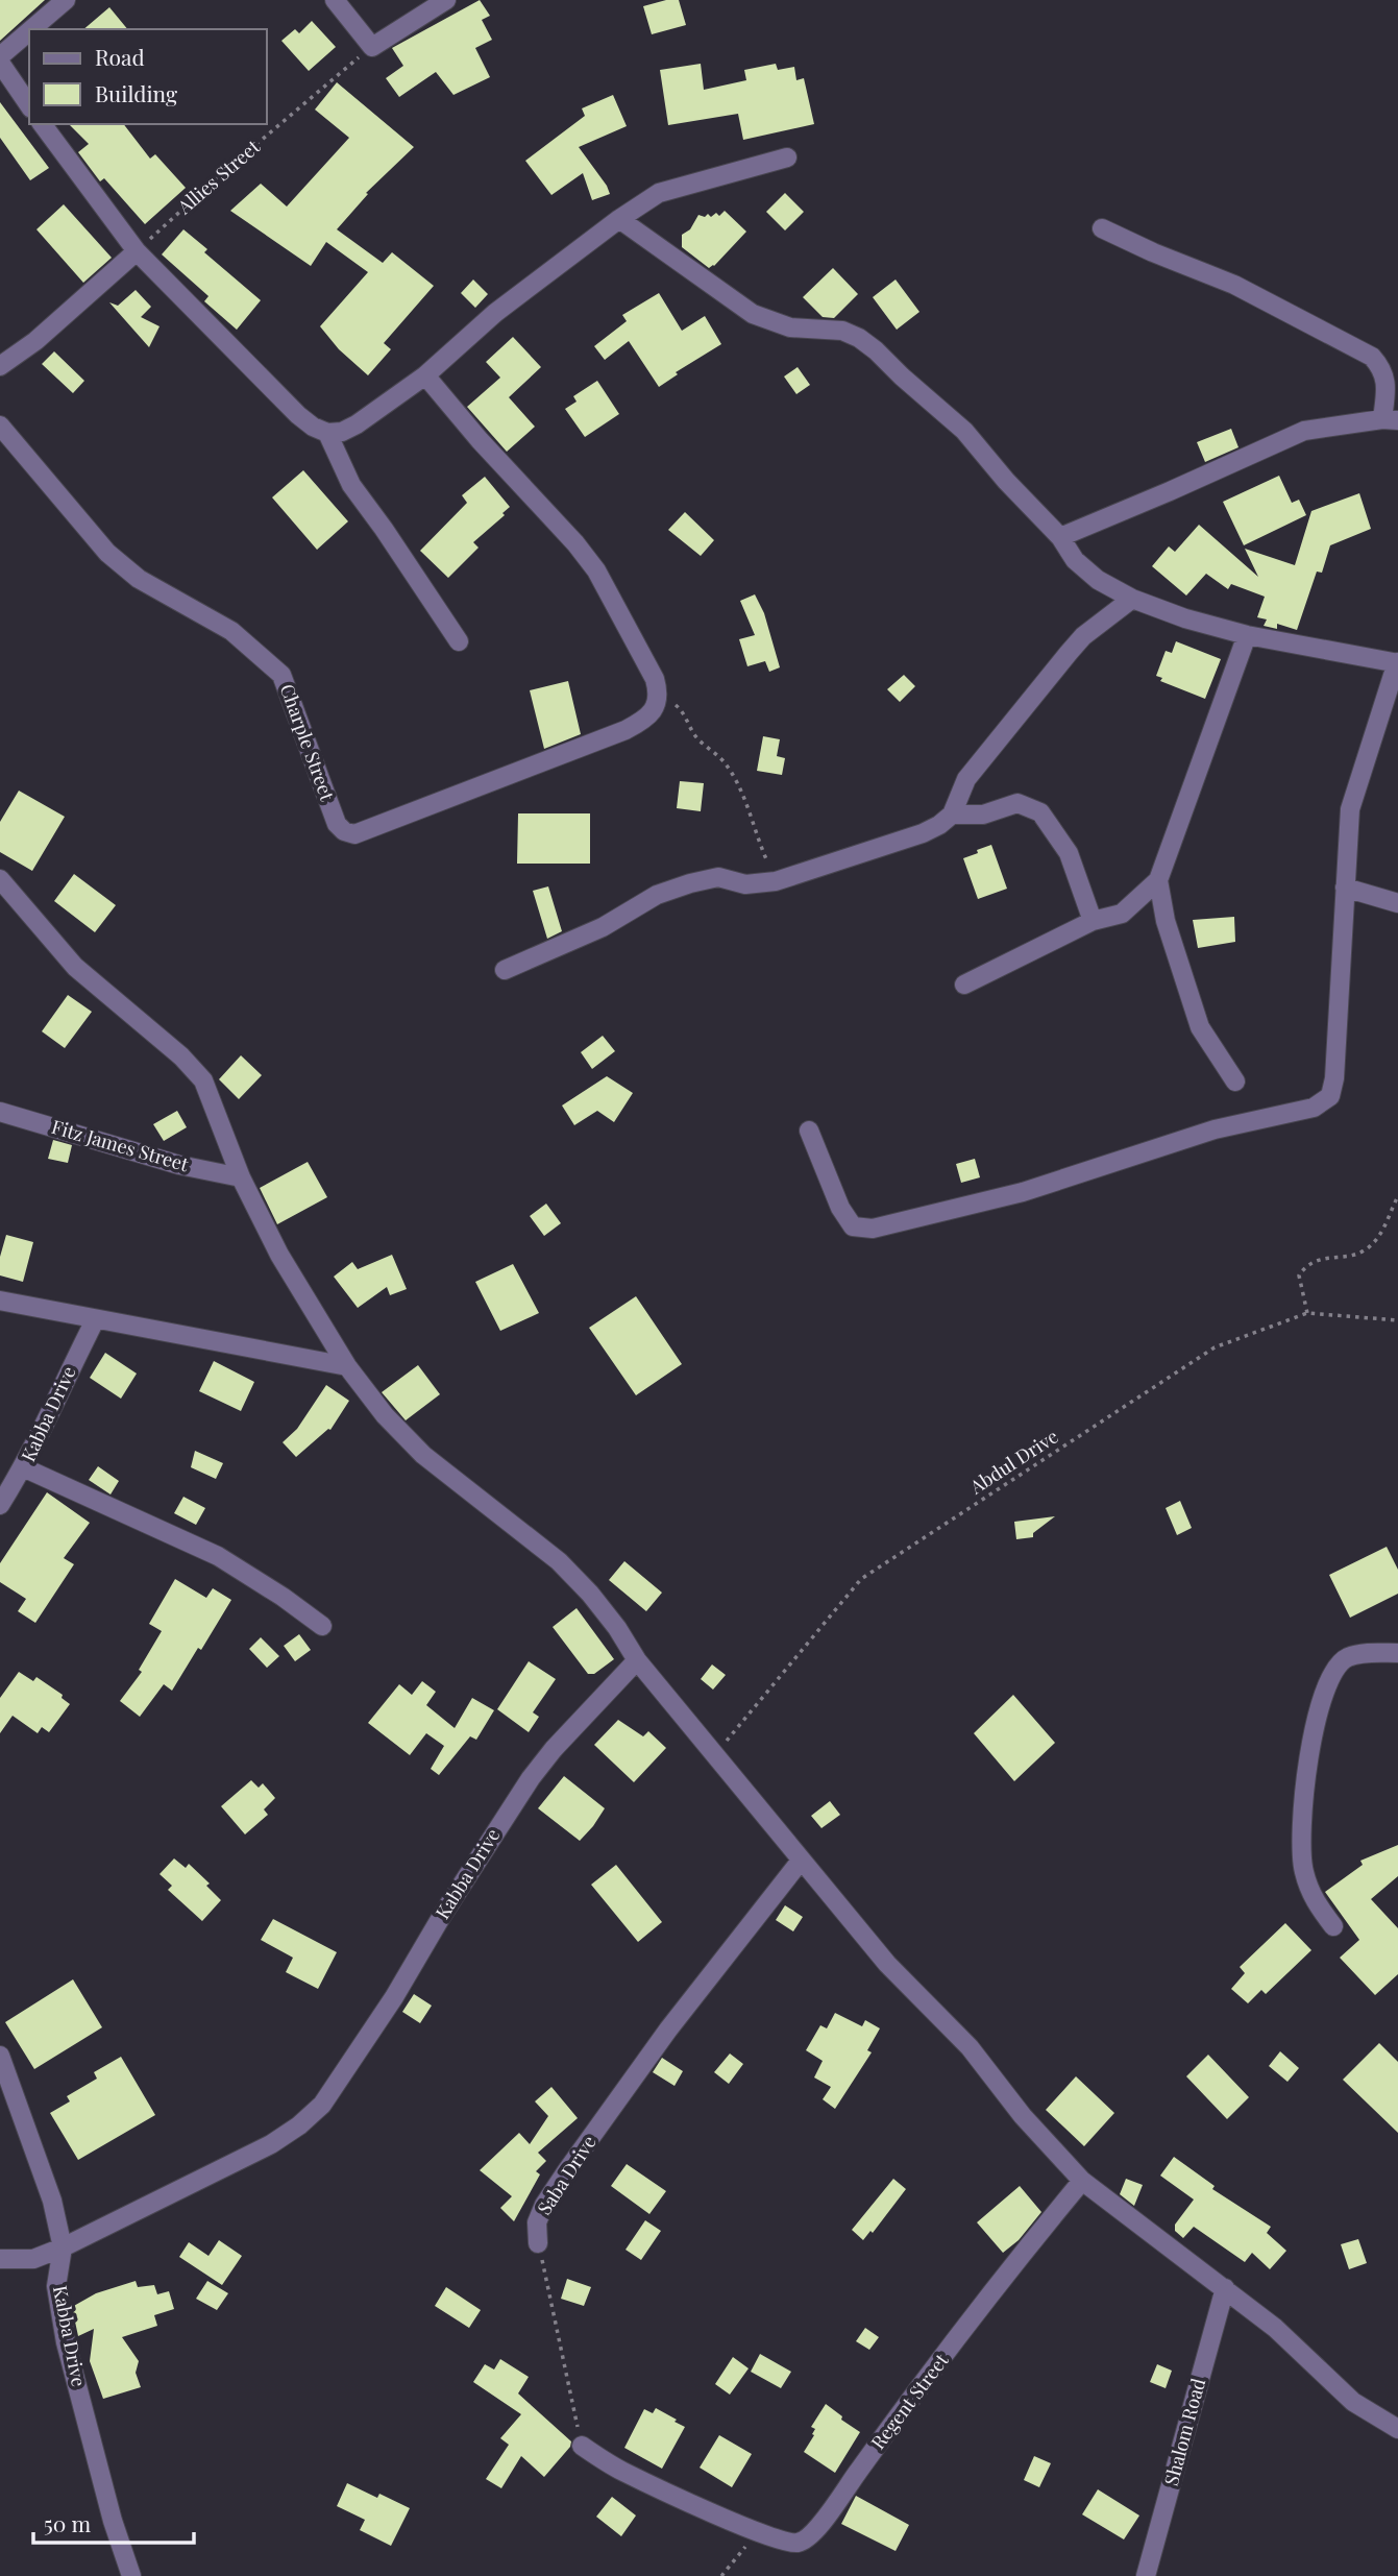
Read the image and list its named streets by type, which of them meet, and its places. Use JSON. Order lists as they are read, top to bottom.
{
  "streets": {
    "street": [
      "Charple Street",
      "Fitz James Street",
      "Kabba Drive",
      "Saba Drive",
      "Regent Street",
      "Shalom Road"
    ],
    "path": ["Allies Street", "Abdul Drive"]
  },
  "legend": ["Road", "Building"],
  "scale_bar": "50 m"
}
